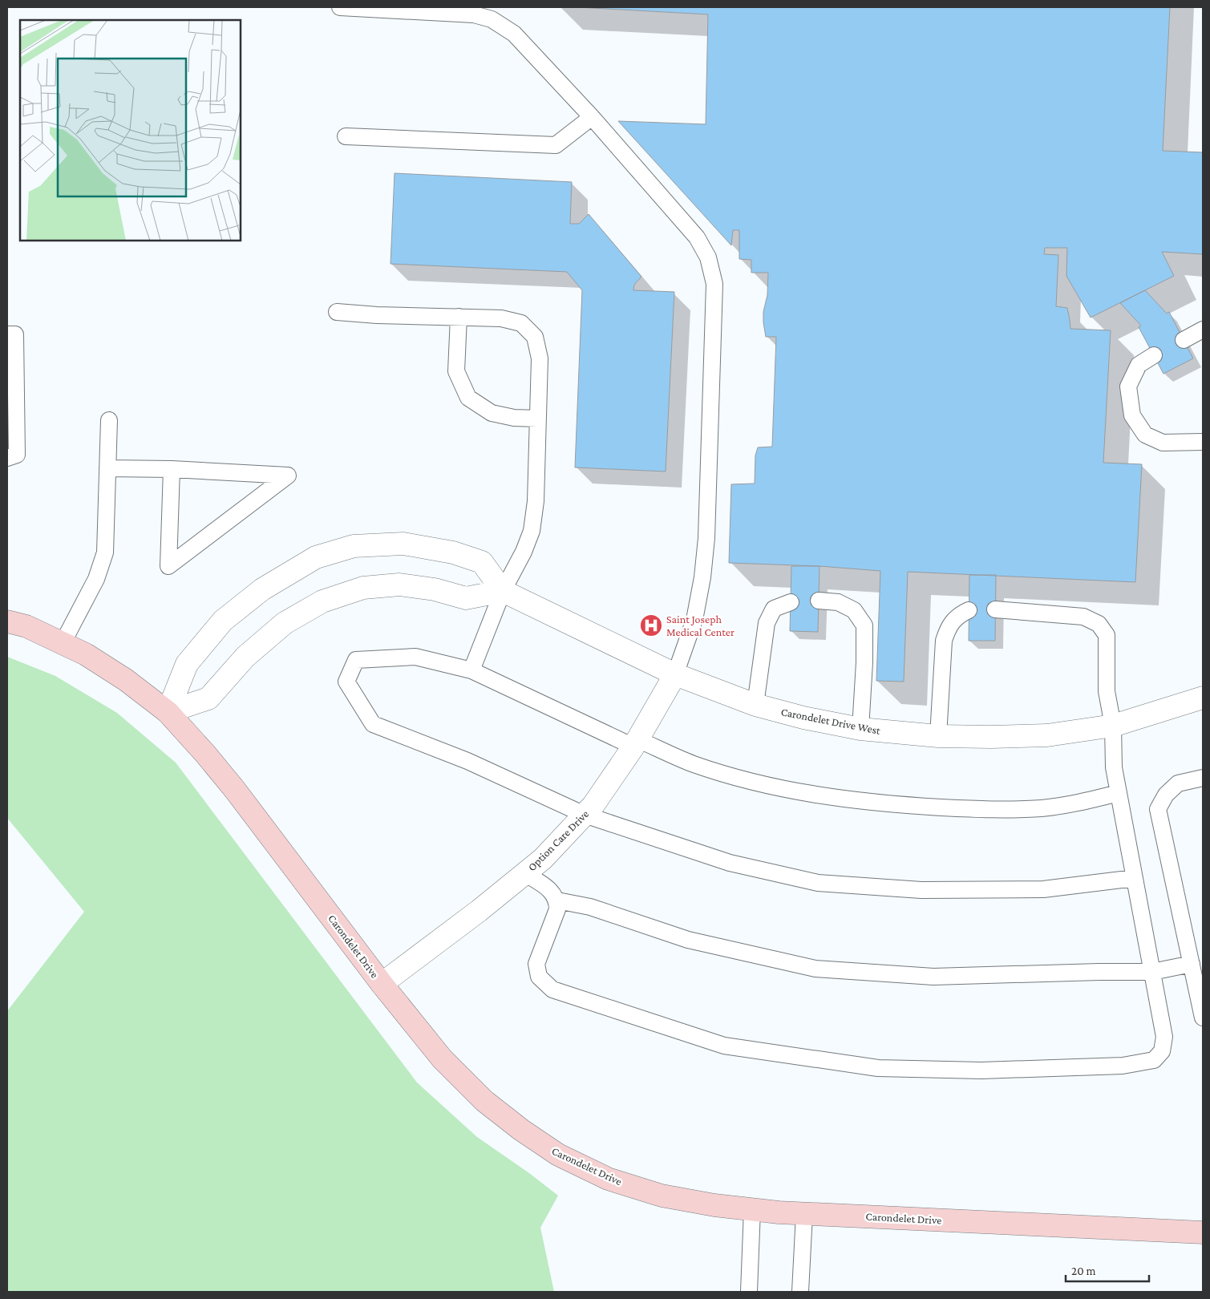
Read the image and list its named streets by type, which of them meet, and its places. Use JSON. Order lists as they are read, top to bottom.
{
  "streets": {
    "street": ["Carondelet Drive West", "Option Care Drive", "Carondelet Drive"]
  },
  "crossings": [
    ["Carondelet Drive West", "Option Care Drive"],
    ["Carondelet Drive West", "Carondelet Drive"],
    ["Option Care Drive", "Carondelet Drive"]
  ],
  "places": {
    "hospital": ["Saint Joseph Medical Center"]
  },
  "scale_bar": "20 m"
}
